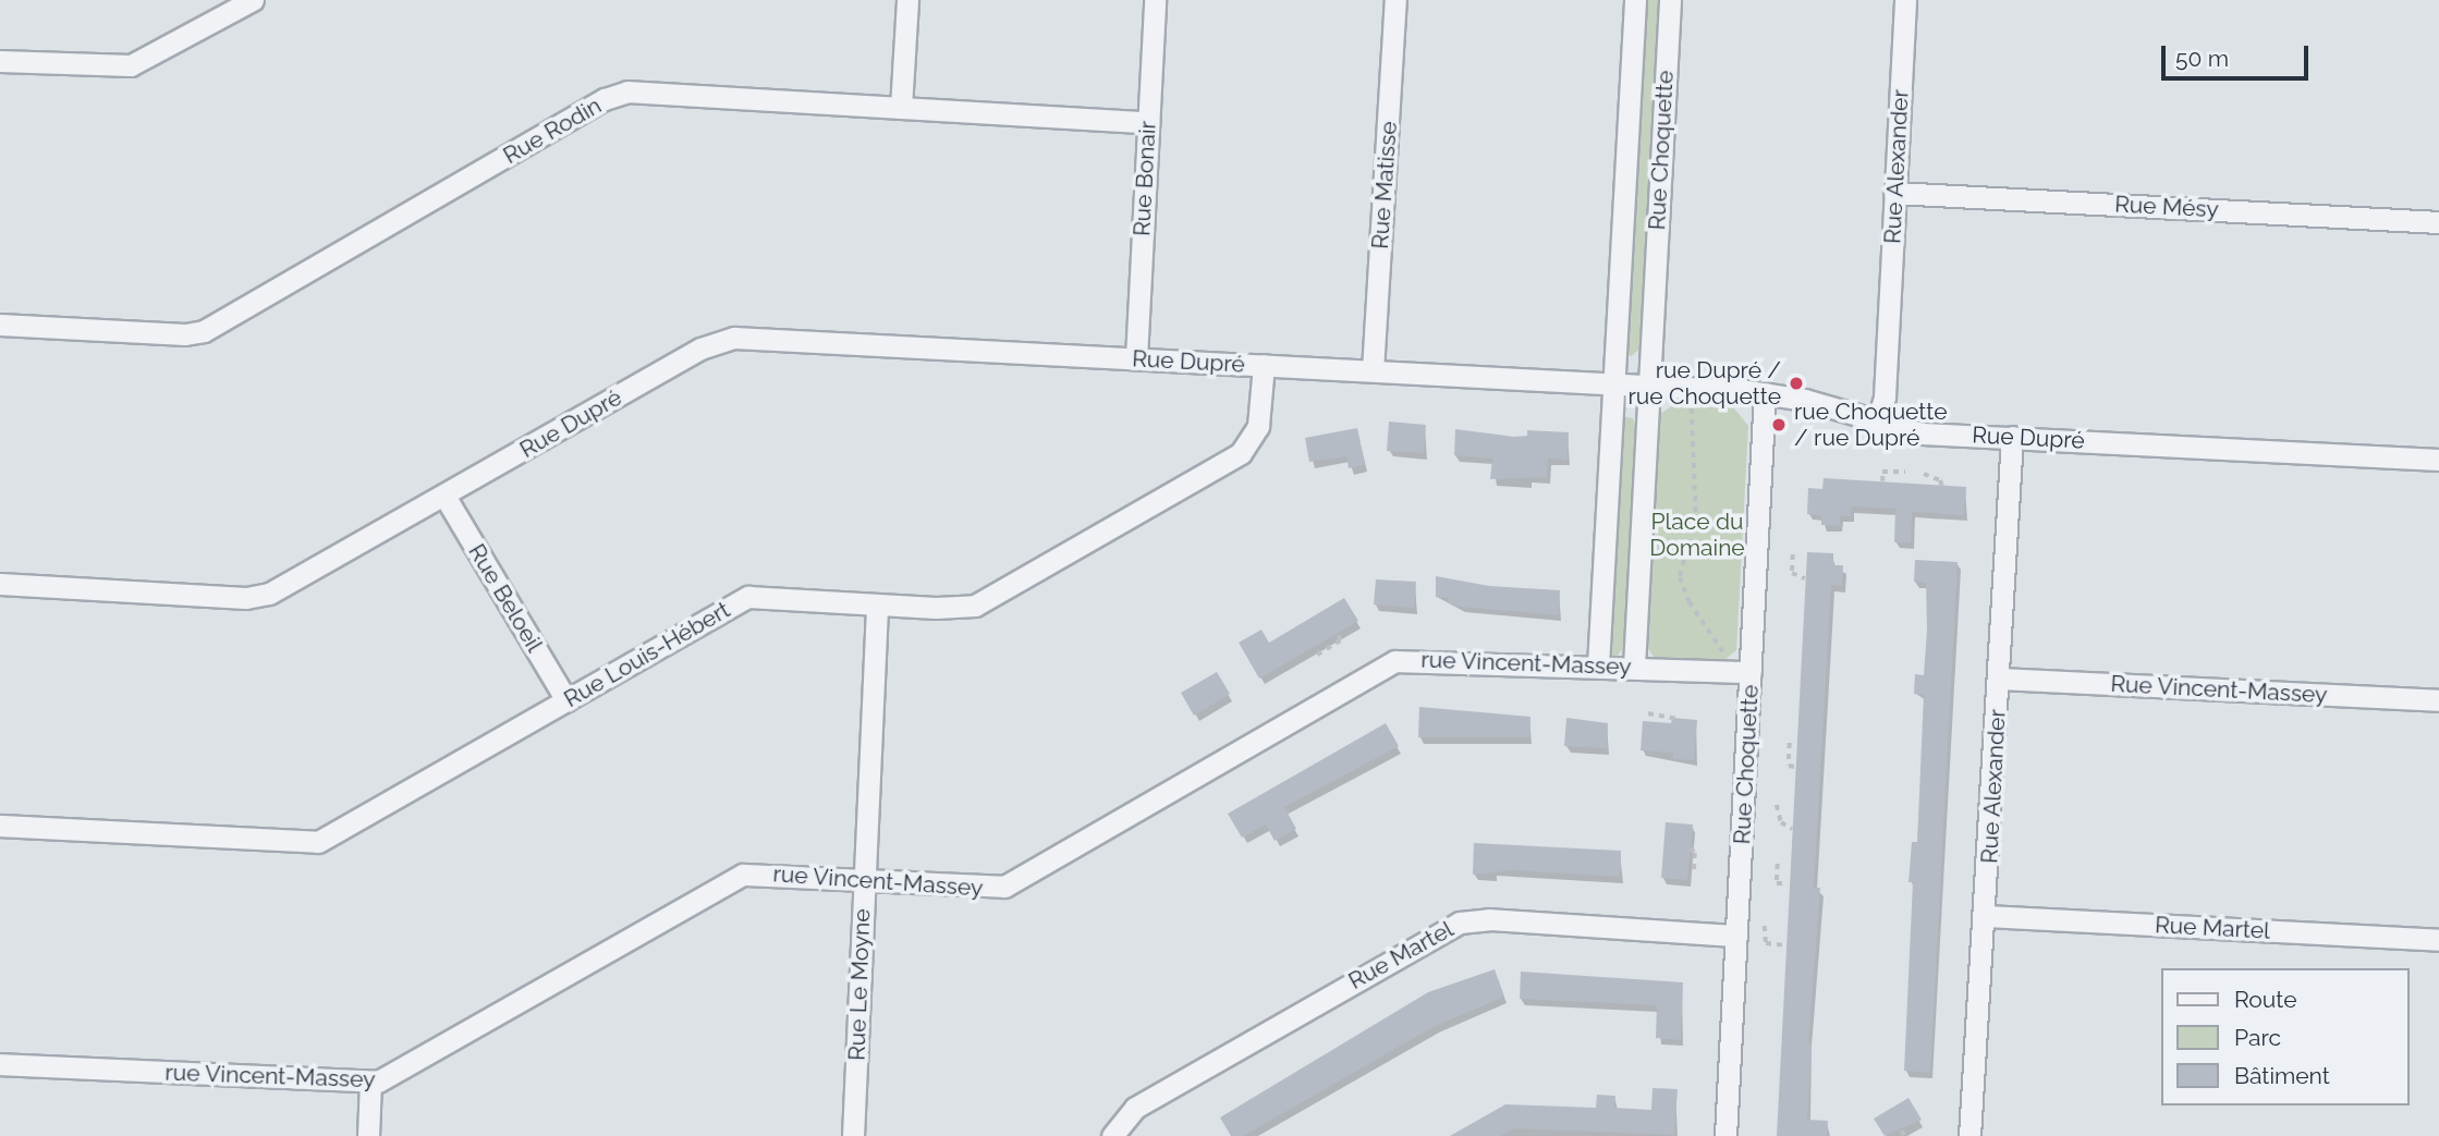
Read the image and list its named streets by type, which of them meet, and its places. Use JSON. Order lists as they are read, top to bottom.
{
  "streets": {
    "street": [
      "Rue Rodin",
      "Rue Choquette",
      "Rue Alexander",
      "Rue Bonair",
      "Rue Matisse",
      "Rue Mésy",
      "Rue Dupré",
      "Rue Beloeil",
      "Rue Louis-Hébert",
      "rue Vincent-Massey",
      "Rue Vincent-Massey",
      "Rue Martel",
      "Rue Le Moyne"
    ]
  },
  "crossings": [
    ["Rue Rodin", "Rue Bonair"],
    ["Rue Choquette", "Rue Dupré"],
    ["Rue Choquette", "rue Vincent-Massey"],
    ["Rue Choquette", "Rue Martel"],
    ["Rue Alexander", "Rue Mésy"],
    ["Rue Alexander", "Rue Dupré"],
    ["Rue Alexander", "Rue Vincent-Massey"],
    ["Rue Alexander", "Rue Martel"],
    ["Rue Bonair", "Rue Dupré"],
    ["Rue Matisse", "Rue Dupré"],
    ["Rue Dupré", "Rue Beloeil"],
    ["Rue Dupré", "Rue Louis-Hébert"],
    ["Rue Beloeil", "Rue Louis-Hébert"],
    ["Rue Louis-Hébert", "Rue Le Moyne"],
    ["rue Vincent-Massey", "Rue Le Moyne"]
  ],
  "parks": ["Place du Domaine"],
  "places": ["rue Dupré / rue Choquette", "rue Choquette / rue Dupré"],
  "legend": ["Route", "Parc", "Bâtiment"],
  "scale_bar": "50 m"
}
